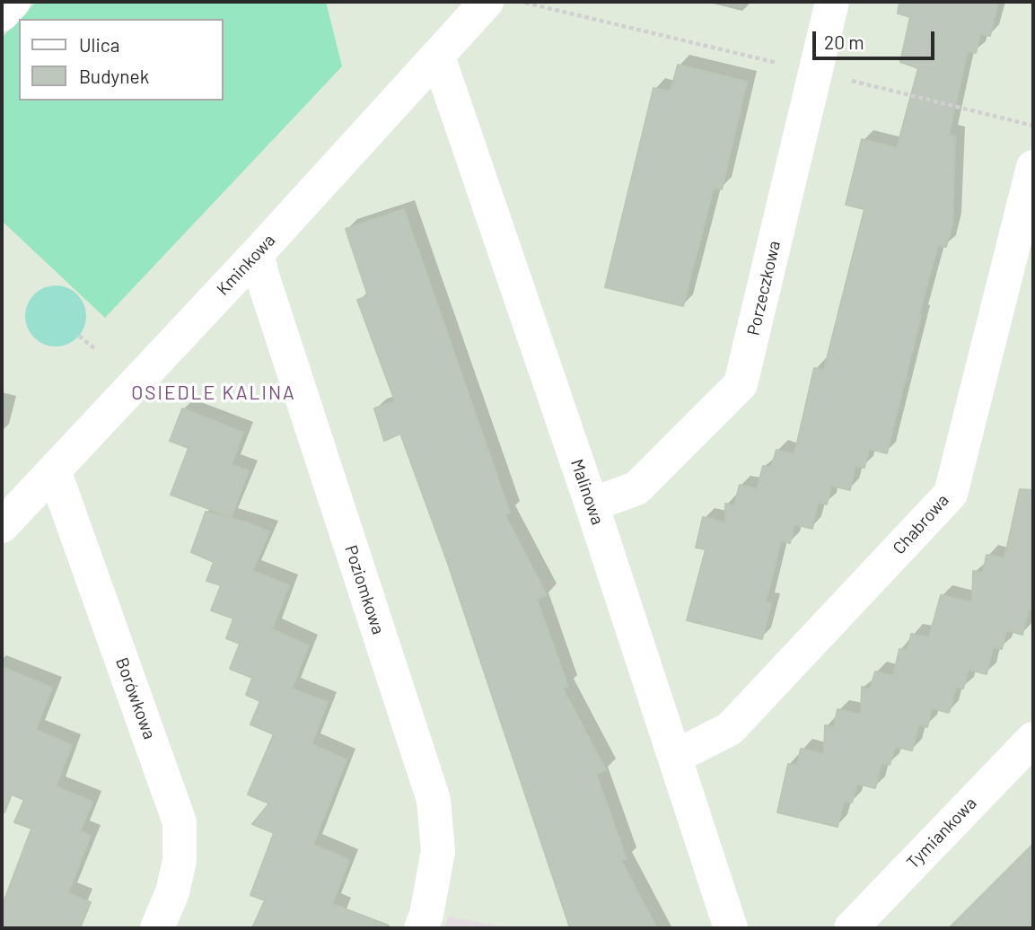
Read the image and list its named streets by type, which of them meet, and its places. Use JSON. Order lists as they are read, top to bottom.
{
  "streets": {
    "street": [
      "Kminkowa",
      "Porzeczkowa",
      "Malinowa",
      "Chabrowa",
      "Poziomkowa",
      "Borówkowa",
      "Tymiankowa"
    ]
  },
  "crossings": [
    ["Kminkowa", "Malinowa"],
    ["Kminkowa", "Poziomkowa"],
    ["Kminkowa", "Borówkowa"],
    ["Porzeczkowa", "Malinowa"],
    ["Malinowa", "Chabrowa"]
  ],
  "districts": ["OSIEDLE KALINA"],
  "legend": ["Ulica", "Budynek"],
  "scale_bar": "20 m"
}
